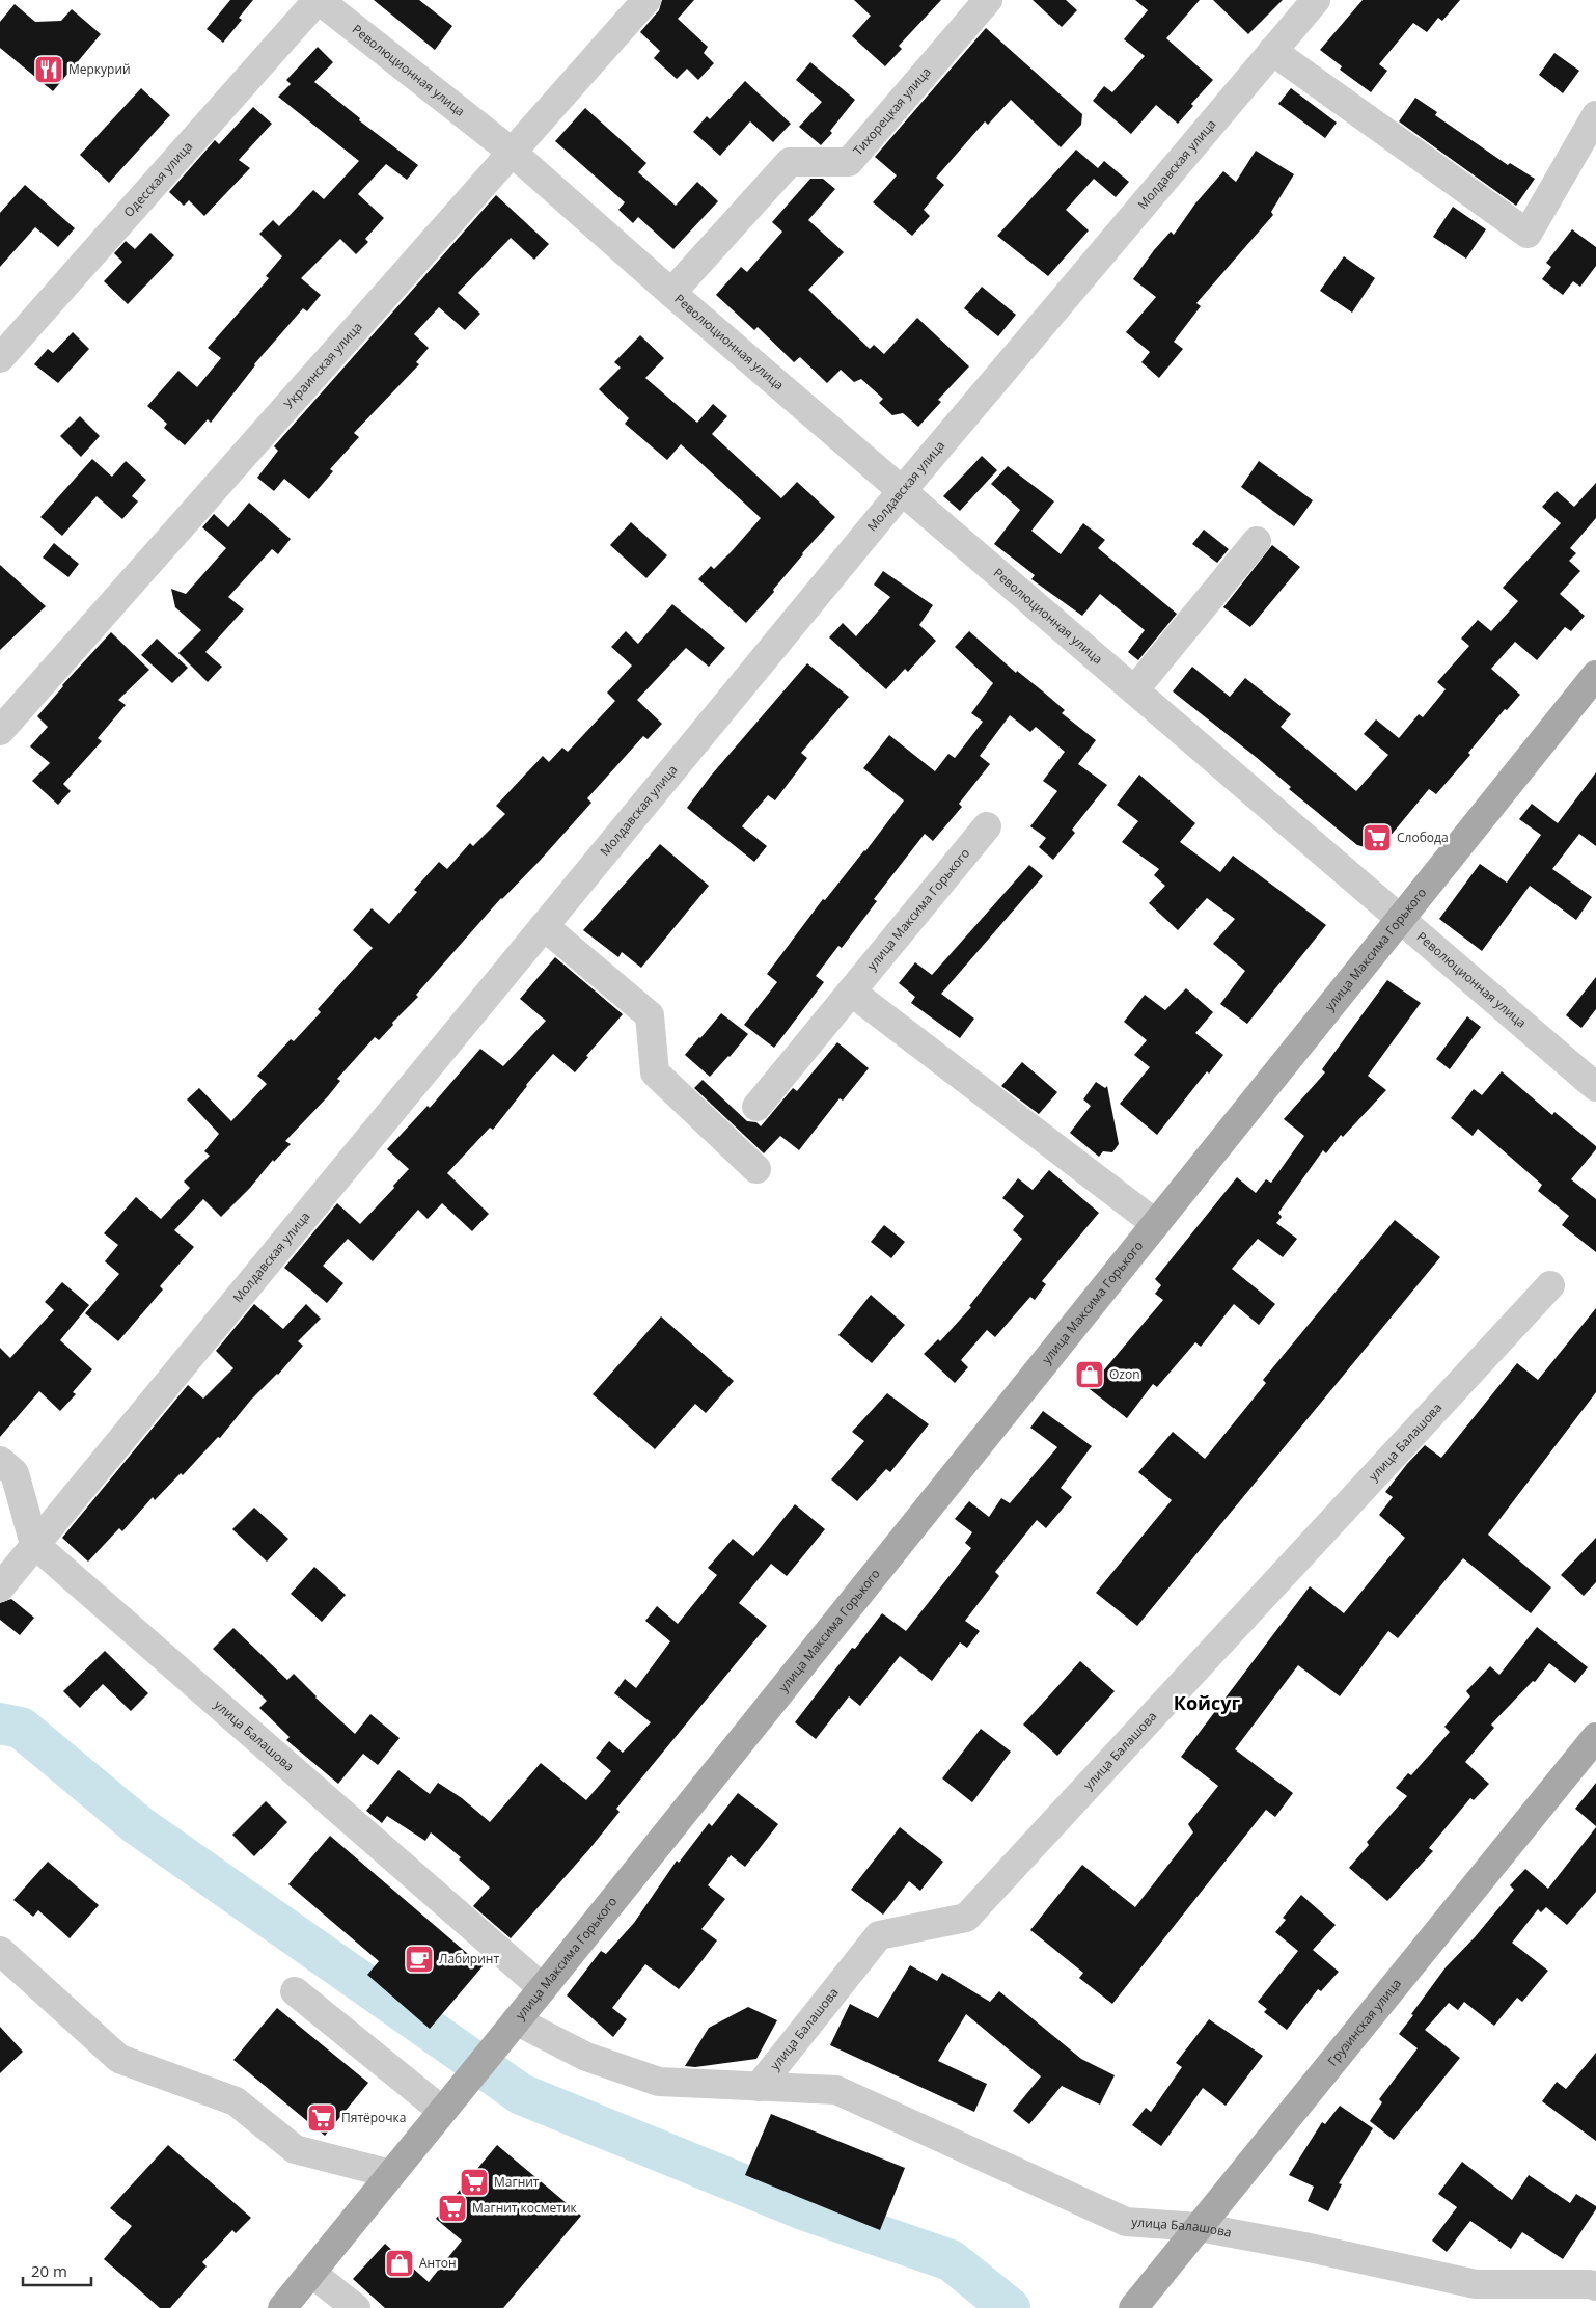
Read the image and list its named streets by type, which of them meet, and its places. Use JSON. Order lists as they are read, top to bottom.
{
  "streets": {
    "main road": ["улица Максима Горького", "Грузинская улица"],
    "street": [
      "Революционная улица",
      "Тихорецкая улица",
      "Молдавская улица",
      "Одесская улица",
      "Украинская улица",
      "улица Балашова"
    ]
  },
  "crossings": [
    ["Революционная улица", "Тихорецкая улица"],
    ["Революционная улица", "Молдавская улица"],
    ["Революционная улица", "Одесская улица"],
    ["Революционная улица", "Украинская улица"],
    ["Революционная улица", "улица Максима Горького"],
    ["Молдавская улица", "улица Балашова"],
    ["улица Максима Горького", "улица Балашова"],
    ["улица Балашова", "Грузинская улица"]
  ],
  "districts": ["Койсуг"],
  "places": {
    "restaurant": ["Меркурий"],
    "supermarket": [
      "Слобода",
      "Пятёрочка",
      "Магнит",
      "Магнит косметик"
    ],
    "shop": ["Ozon", "Антон"],
    "cafe": ["Лабиринт"]
  },
  "scale_bar": "20 m"
}
